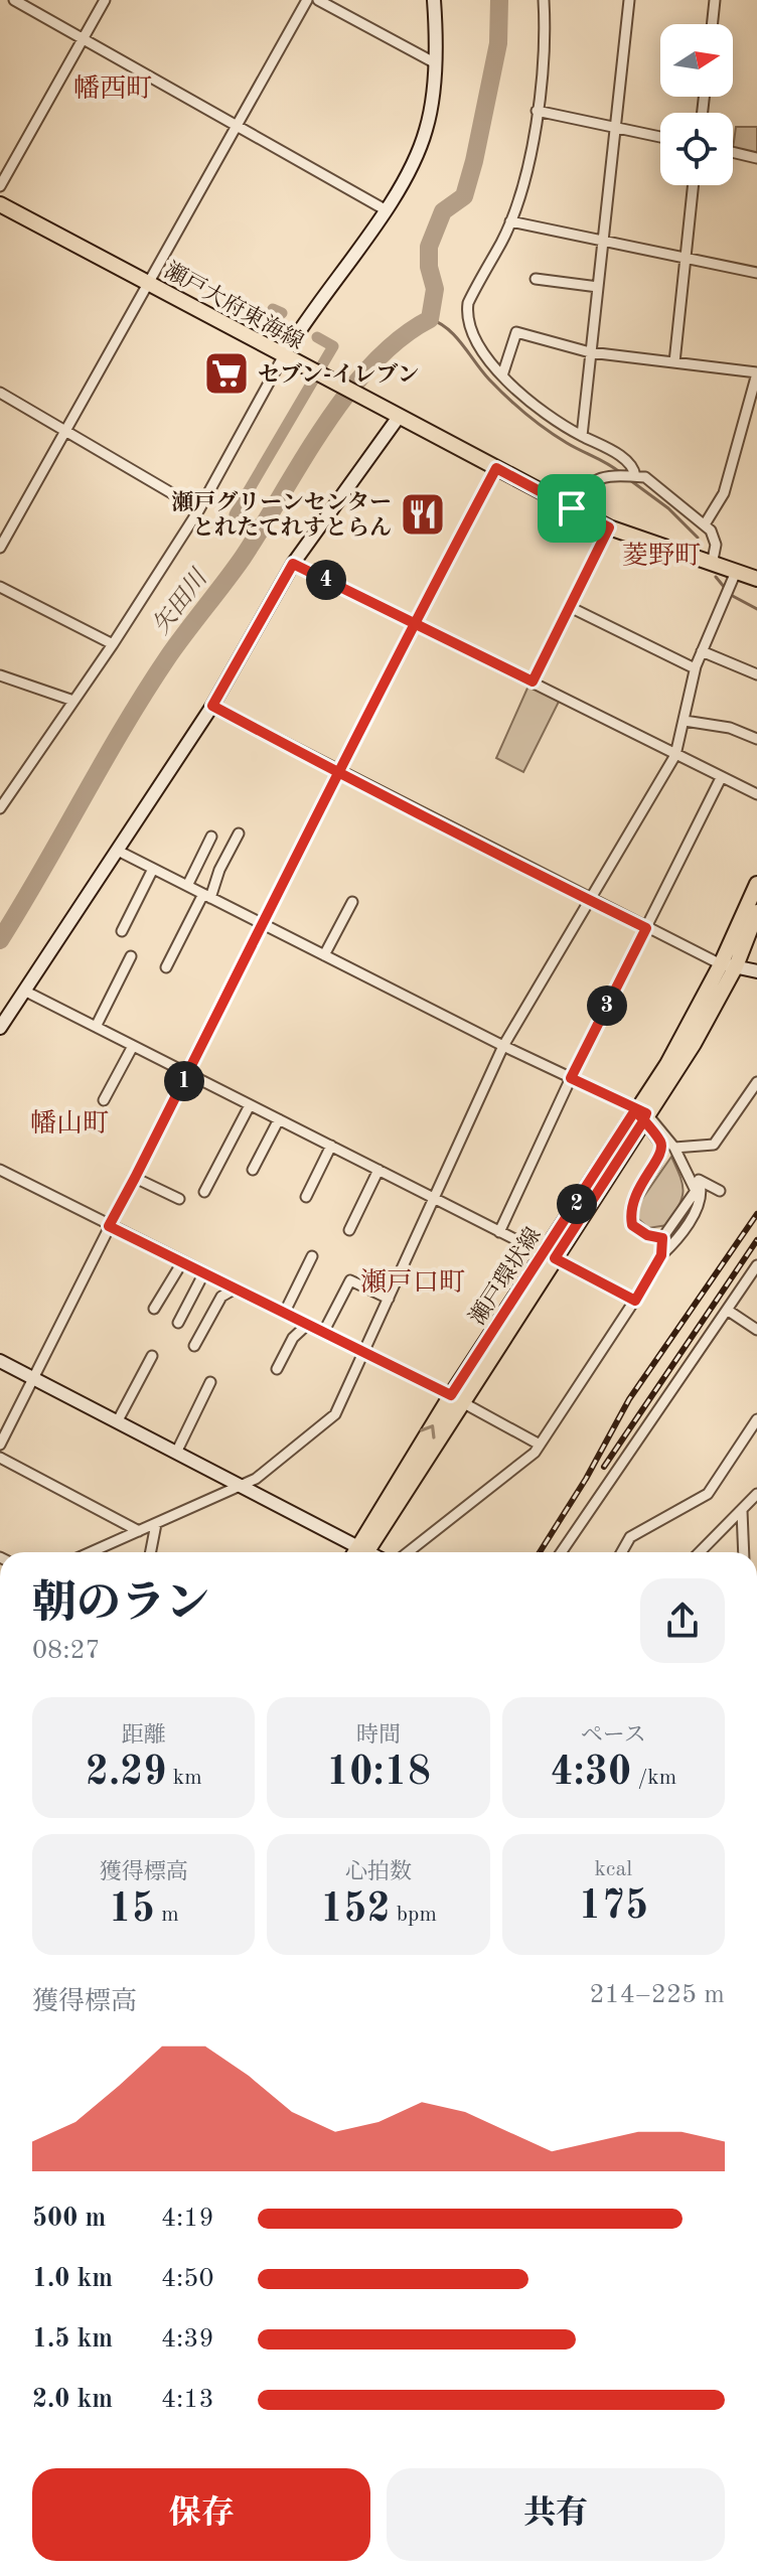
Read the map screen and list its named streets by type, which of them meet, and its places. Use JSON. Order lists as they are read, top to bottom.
{
  "streets": {
    "main road": ["瀬戸大府東海線", "瀬戸環状線"]
  },
  "districts": [
    "幡西町",
    "菱野町",
    "幡山町",
    "瀬戸口町"
  ],
  "water": ["矢田川"],
  "places": {
    "supermarket": ["セブン-イレブン"],
    "restaurant": ["瀬戸グリーンセンター とれたてれすとらん"]
  },
  "north": "right",
  "page": {
    "pins": [
      "4",
      "3",
      "1",
      "2"
    ],
    "heading": ["朝のラン", "08:27"],
    "stats": [
      ["距離", "2.29 km"],
      ["時間", "10:18"],
      ["ペース", "4:30 /km"],
      ["獲得標高", "15 m"],
      ["心拍数", "152 bpm"],
      ["kcal", "175"]
    ],
    "chart": ["獲得標高", "214–225 m"],
    "list": [
      {
        "name": "500 m",
        "note": "4:19"
      },
      {
        "name": "1.0 km",
        "note": "4:50"
      },
      {
        "name": "1.5 km",
        "note": "4:39"
      },
      {
        "name": "2.0 km",
        "note": "4:13"
      }
    ],
    "buttons": ["保存", "共有"]
  }
}
